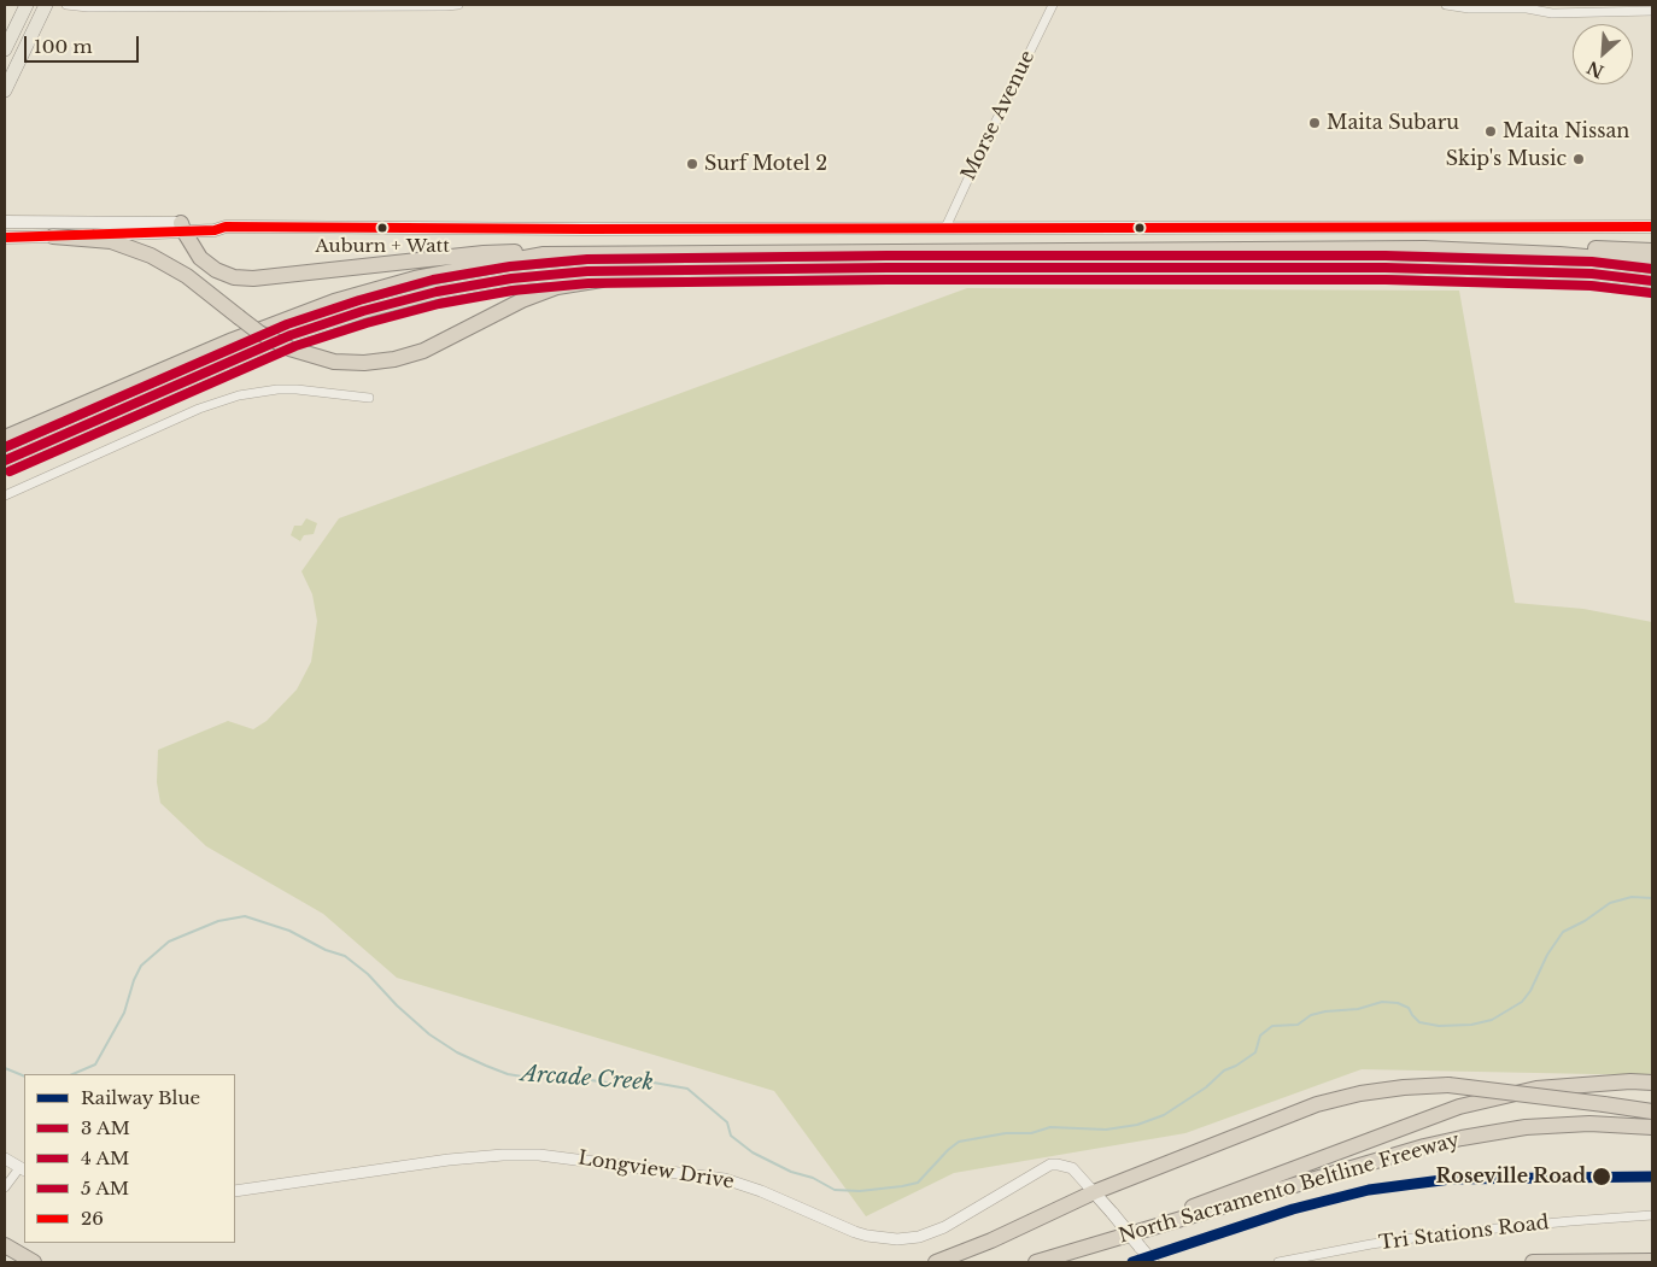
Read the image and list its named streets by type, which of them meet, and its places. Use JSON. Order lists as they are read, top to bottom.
{
  "streets": {
    "highway": ["North Sacramento Beltline Freeway"],
    "main road": ["Longview Drive"],
    "street": ["Morse Avenue", "Tri Stations Road"]
  },
  "water": ["Arcade Creek"],
  "places": [
    "Maita Subaru",
    "Maita Nissan",
    "Skip's Music",
    "Surf Motel 2",
    "Auburn + Watt",
    "Roseville Road"
  ],
  "lines": ["transit line 26", "rail line Blue"],
  "legend": [
    "Railway Blue",
    "3 AM",
    "4 AM",
    "5 AM",
    "26"
  ],
  "scale_bar": "100 m",
  "north": "bottom left"
}
